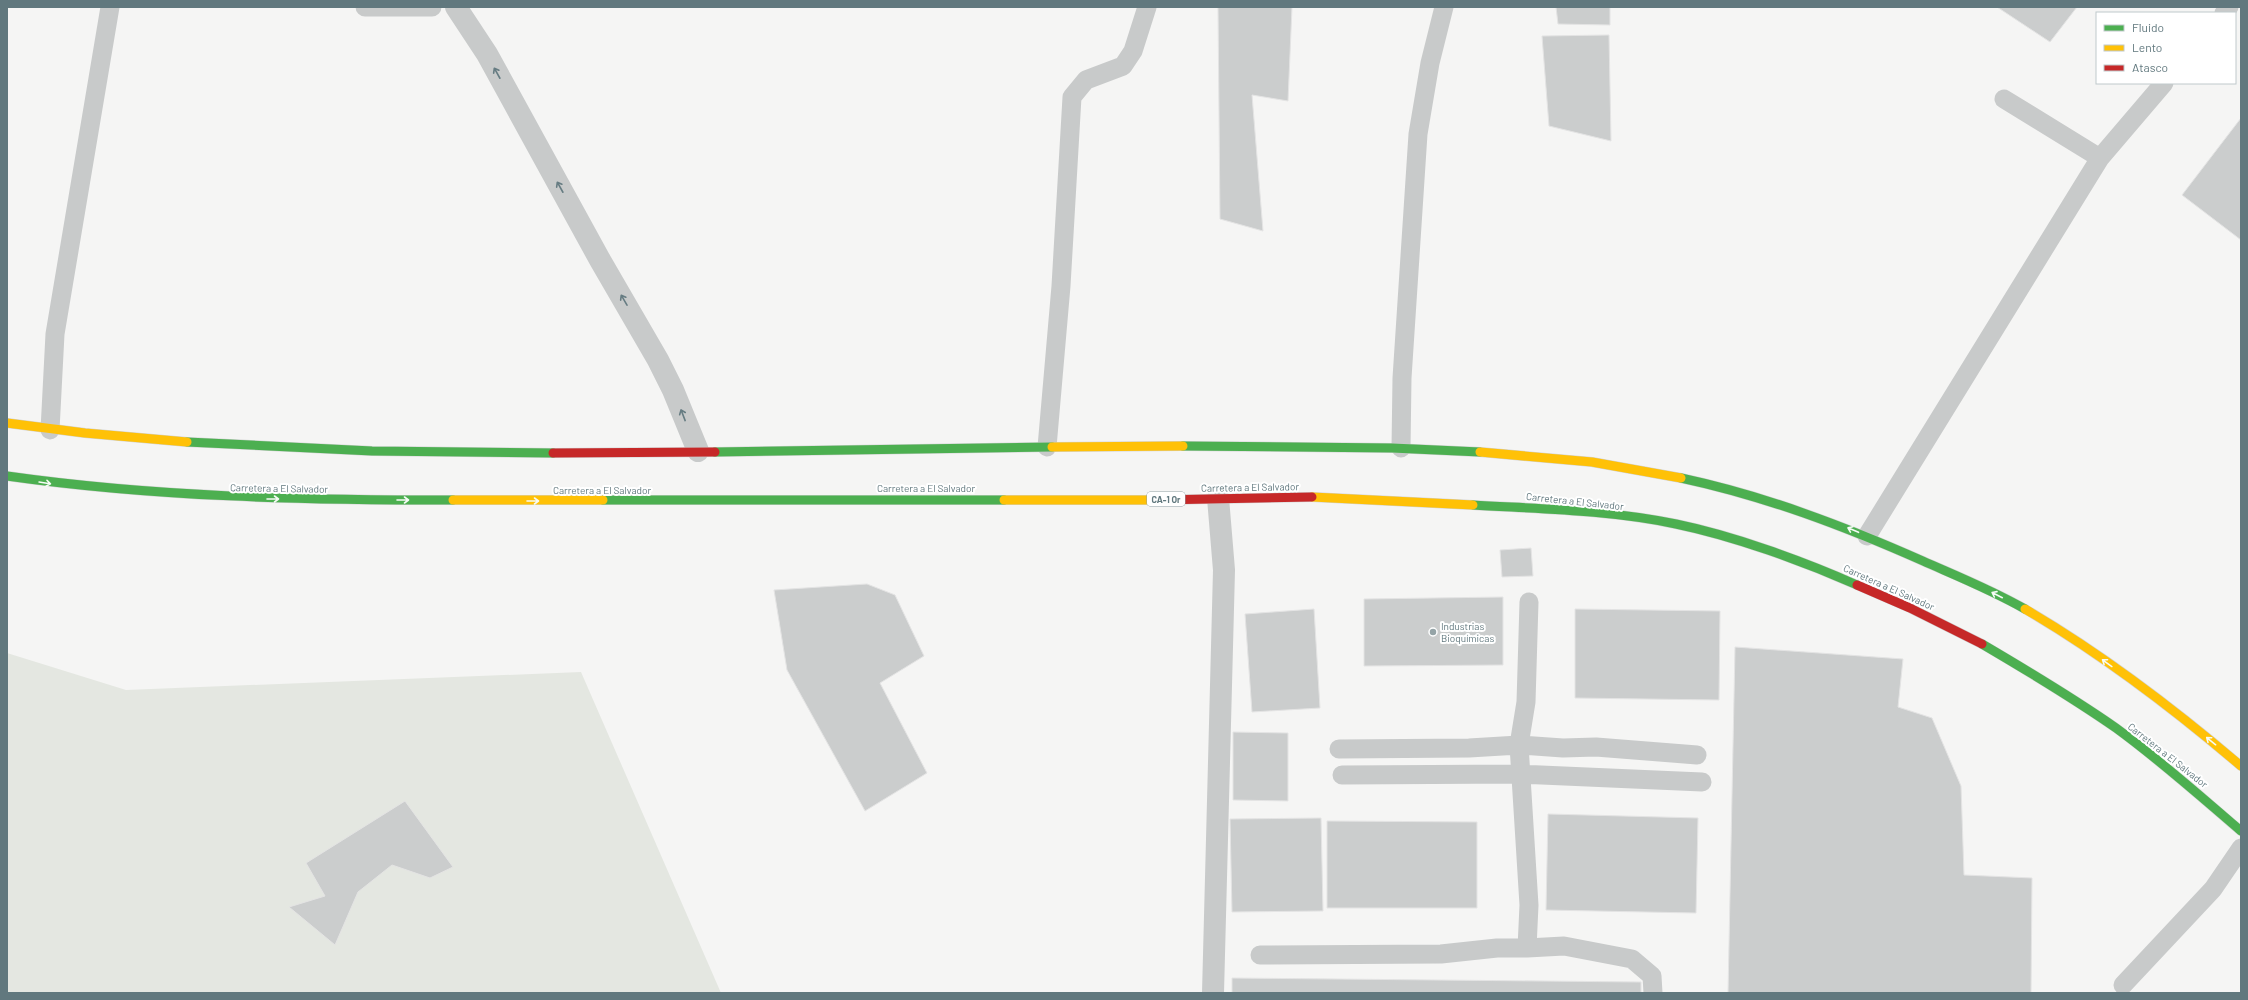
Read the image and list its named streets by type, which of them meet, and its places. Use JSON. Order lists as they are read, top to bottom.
{
  "streets": {
    "highway": ["Carretera a El Salvador", "CA-1 Or"]
  },
  "places": ["Industrias Bioquímicas"],
  "legend": ["Fluido", "Lento", "Atasco"]
}
